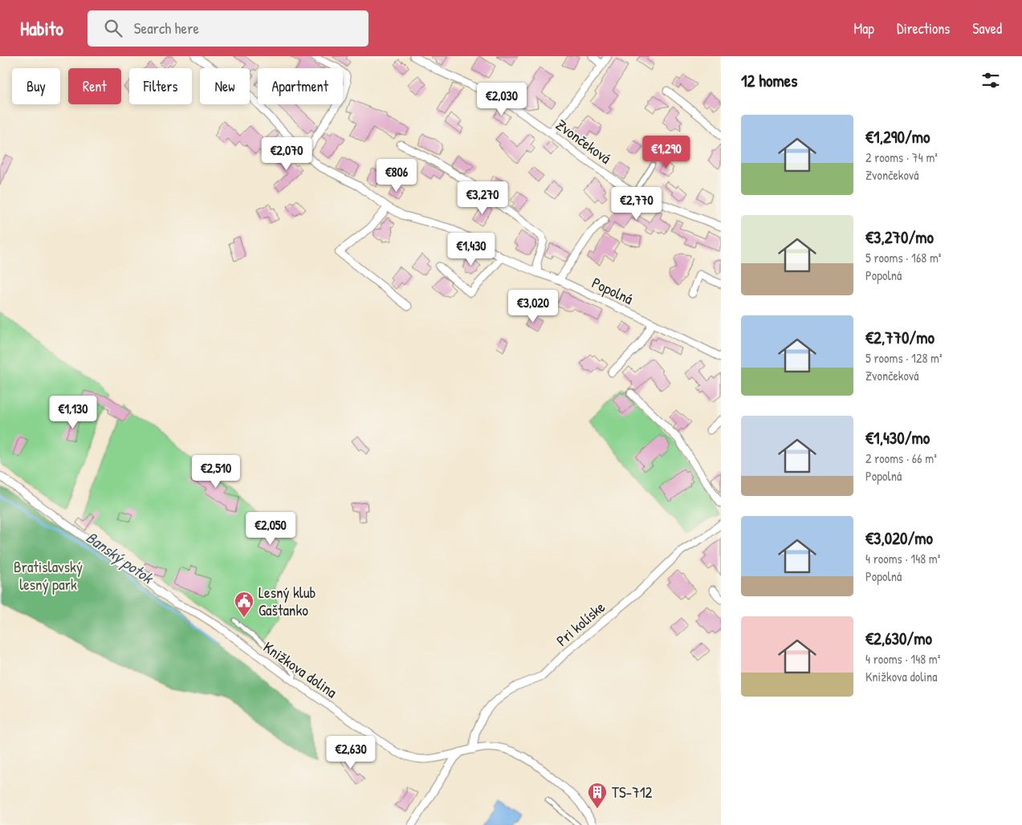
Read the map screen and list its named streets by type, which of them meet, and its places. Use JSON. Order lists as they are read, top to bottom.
{
  "streets": {
    "street": [
      "Zvončeková",
      "Popolná",
      "Pri kolíske",
      "Knižkova dolina"
    ]
  },
  "crossings": [
    ["Pri kolíske", "Knižkova dolina"]
  ],
  "water": ["Banský potok"],
  "parks": ["Bratislavský lesný park"],
  "places": {
    "public building": ["Lesný klub Gaštanko"],
    "building": ["TS-712"]
  },
  "page": {
    "header": "Habito",
    "search": "Search here",
    "nav": ["Map", "Directions", "Saved"],
    "heading": "12 homes",
    "chip": [
      "Buy",
      "Rent",
      "Filters",
      "New",
      "Apartment"
    ],
    "price": [
      "€2,030",
      "€1,290",
      "€2,070",
      "€806",
      "€3,270",
      "€2,770",
      "€1,430",
      "€3,020",
      "€1,130",
      "€2,510",
      "€2,050",
      "€2,630"
    ],
    "list": [
      {
        "name": "€1,290/mo",
        "note": "2 rooms · 74 m² · Zvončeková"
      },
      {
        "name": "€3,270/mo",
        "note": "5 rooms · 168 m² · Popolná"
      },
      {
        "name": "€2,770/mo",
        "note": "5 rooms · 128 m² · Zvončeková"
      },
      {
        "name": "€1,430/mo",
        "note": "2 rooms · 66 m² · Popolná"
      },
      {
        "name": "€3,020/mo",
        "note": "4 rooms · 148 m² · Popolná"
      },
      {
        "name": "€2,630/mo",
        "note": "4 rooms · 148 m² · Knižkova dolina"
      }
    ]
  }
}
